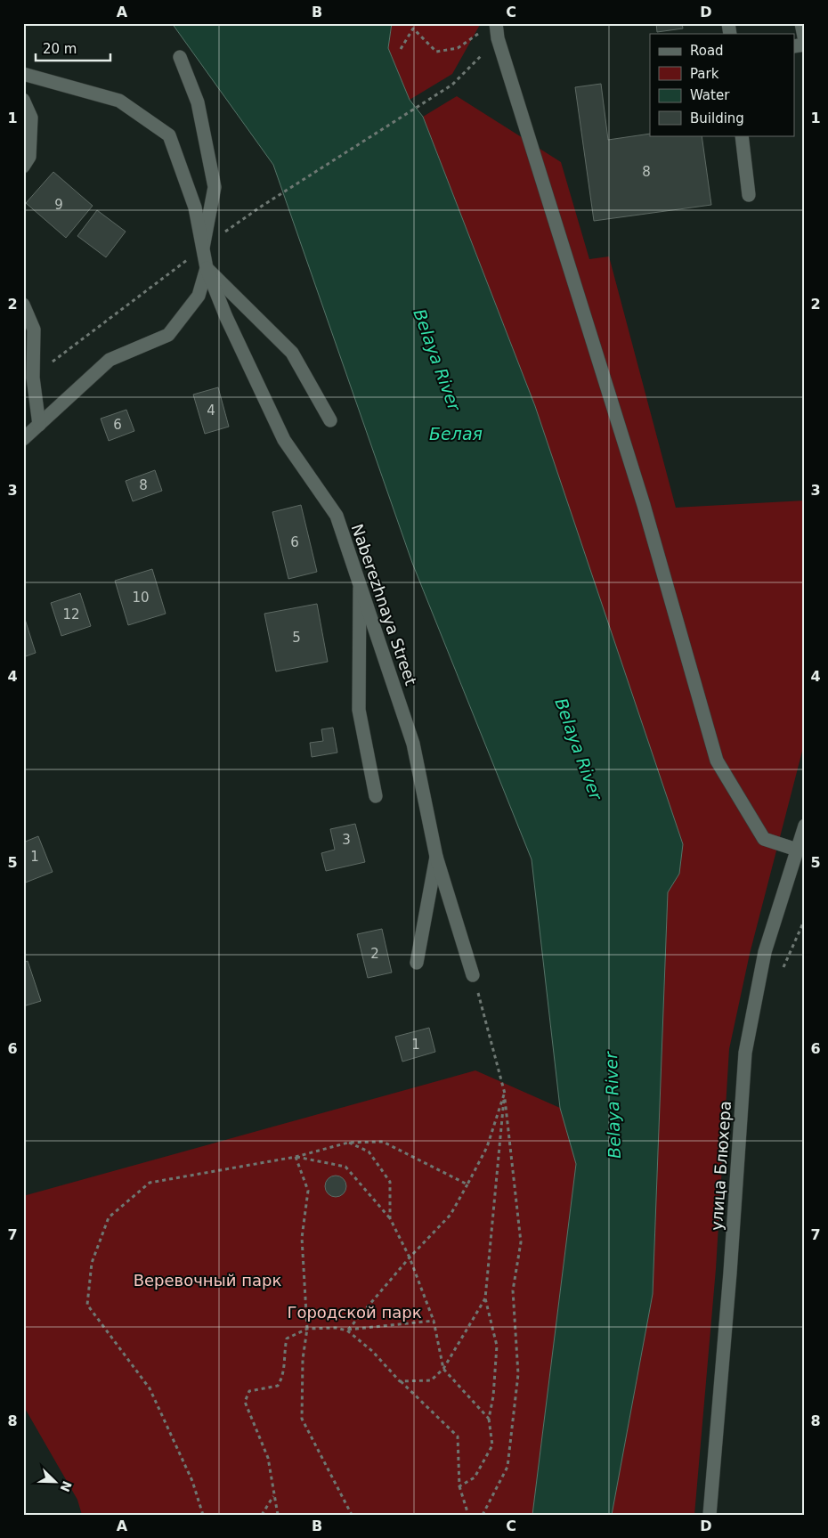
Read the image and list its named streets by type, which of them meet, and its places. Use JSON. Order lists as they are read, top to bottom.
{
  "streets": {
    "street": ["Naberezhnaya Street", "улица Блюхера"]
  },
  "water": ["Belaya River", "Белая"],
  "parks": ["Веревочный парк", "Городской парк"],
  "house_numbers": [
    "8",
    "9",
    "4",
    "6",
    "8",
    "6",
    "10",
    "12",
    "5",
    "3",
    "1",
    "2",
    "1"
  ],
  "legend": [
    "Road",
    "Park",
    "Water",
    "Building"
  ],
  "scale_bar": "20 m",
  "north": "bottom right",
  "grid": {
    "columns": [
      "A",
      "B",
      "C",
      "D"
    ],
    "rows": [
      "1",
      "2",
      "3",
      "4",
      "5",
      "6",
      "7",
      "8"
    ]
  }
}
